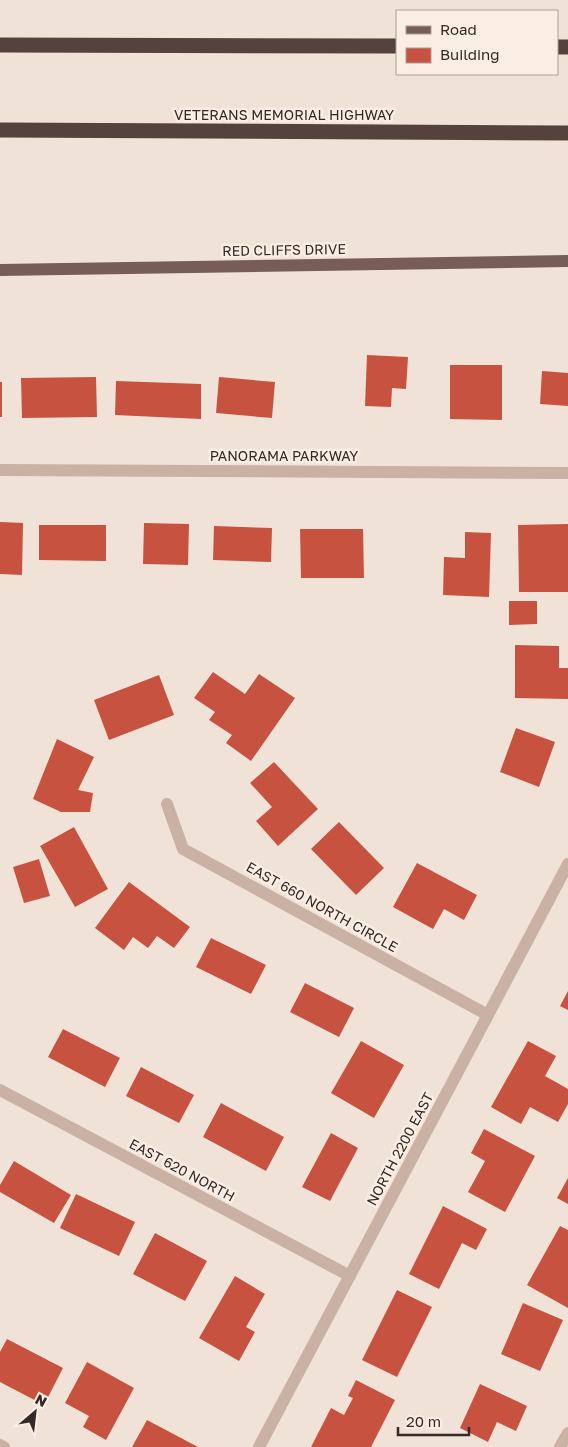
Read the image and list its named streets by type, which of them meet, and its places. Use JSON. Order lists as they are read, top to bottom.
{
  "streets": {
    "highway": ["VETERANS MEMORIAL HIGHWAY"],
    "main road": ["RED CLIFFS DRIVE"],
    "street": [
      "PANORAMA PARKWAY",
      "EAST 660 NORTH CIRCLE",
      "NORTH 2200 EAST",
      "EAST 620 NORTH"
    ]
  },
  "crossings": [
    ["EAST 660 NORTH CIRCLE", "NORTH 2200 EAST"],
    ["NORTH 2200 EAST", "EAST 620 NORTH"]
  ],
  "legend": ["Road", "Building"],
  "scale_bar": "20 m",
  "north": "top right"
}
